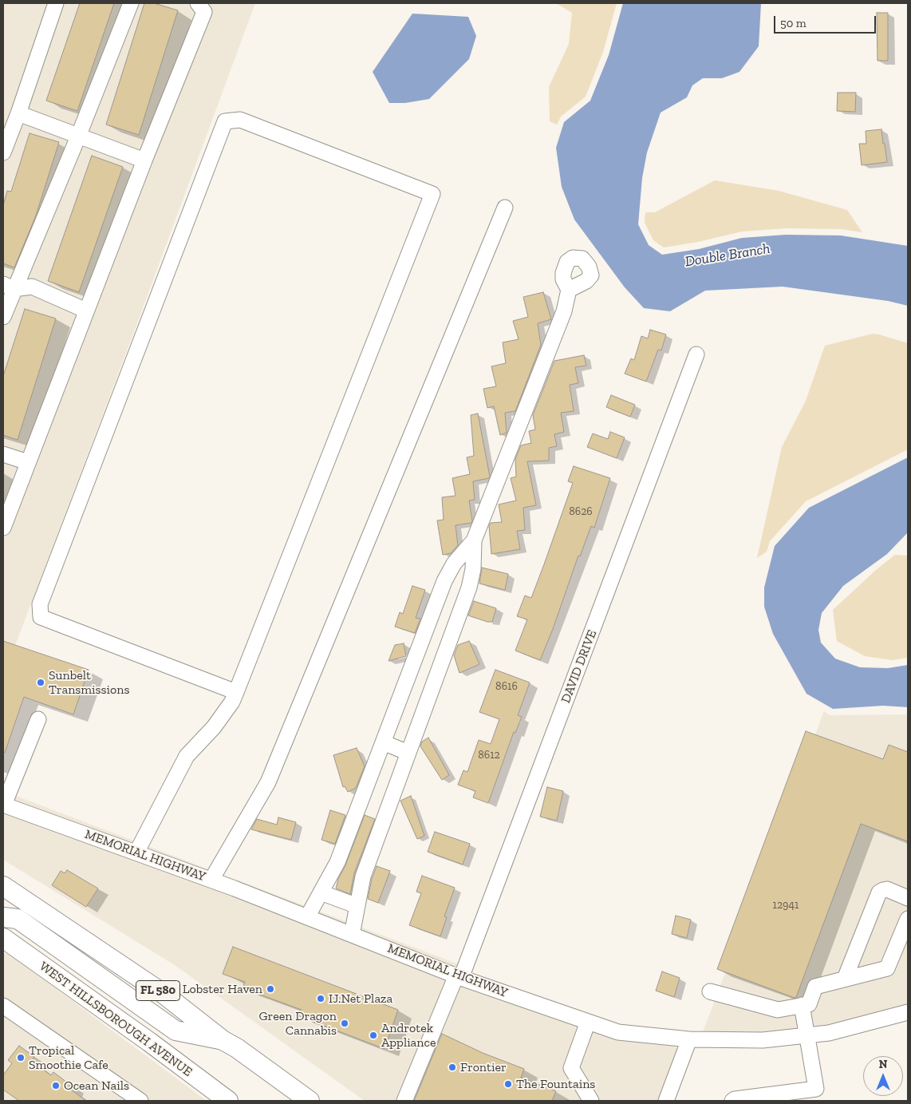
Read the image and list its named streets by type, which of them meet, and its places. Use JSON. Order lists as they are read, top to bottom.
{
  "streets": {
    "main road": ["FL 580", "WEST HILLSBOROUGH AVENUE"],
    "street": ["DAVID DRIVE", "MEMORIAL HIGHWAY"]
  },
  "crossings": [
    ["DAVID DRIVE", "MEMORIAL HIGHWAY"]
  ],
  "water": ["Double Branch"],
  "places": [
    "Sunbelt Transmissions",
    "Lobster Haven",
    "IJ.Net Plaza",
    "Green Dragon Cannabis",
    "Androtek Appliance",
    "Tropical Smoothie Cafe",
    "Frontier",
    "The Fountains",
    "Ocean Nails"
  ],
  "house_numbers": [
    "8626",
    "8616",
    "8612",
    "12941"
  ],
  "scale_bar": "50 m",
  "north": "top"
}
